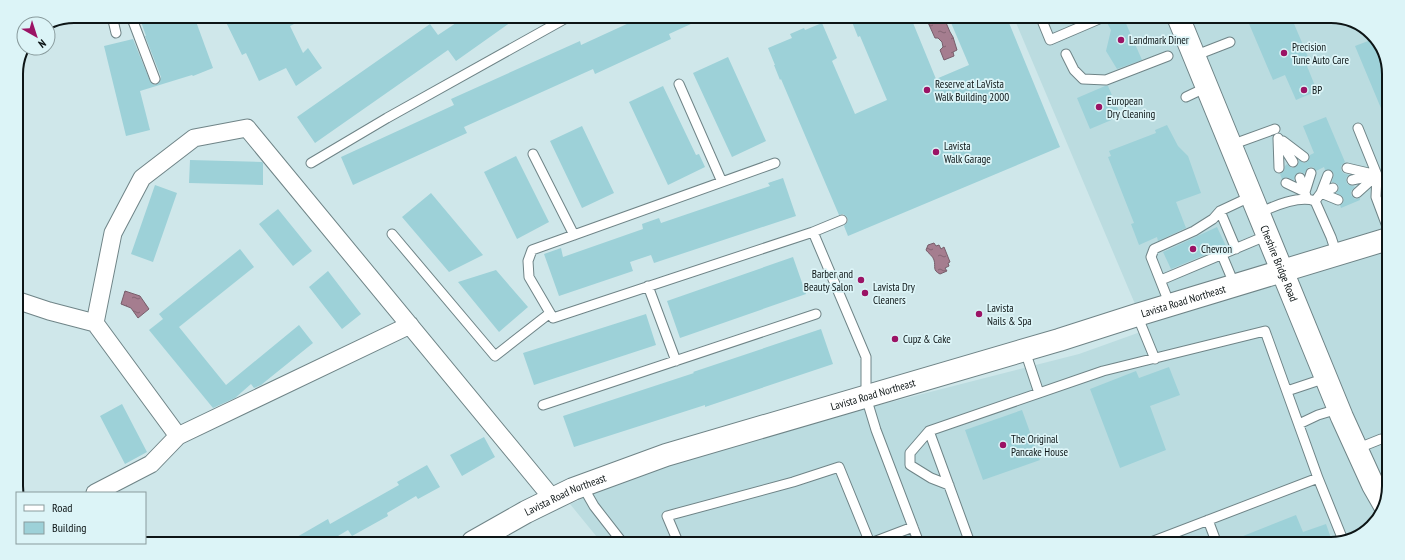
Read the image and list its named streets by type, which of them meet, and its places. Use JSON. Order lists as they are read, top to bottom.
{
  "streets": {
    "main road": ["Cheshire Bridge Road", "Lavista Road Northeast"]
  },
  "crossings": [
    ["Cheshire Bridge Road", "Lavista Road Northeast"]
  ],
  "places": [
    "Landmark Diner",
    "Precision Tune Auto Care",
    "Reserve at LaVista Walk Building 2000",
    "BP",
    "European Dry Cleaning",
    "Lavista Walk Garage",
    "Chevron",
    "Barber and Beauty Salon",
    "Lavista Dry Cleaners",
    "Lavista Nails & Spa",
    "Cupz & Cake",
    "The Original Pancake House"
  ],
  "legend": ["Road", "Building"],
  "north": "bottom right"
}
